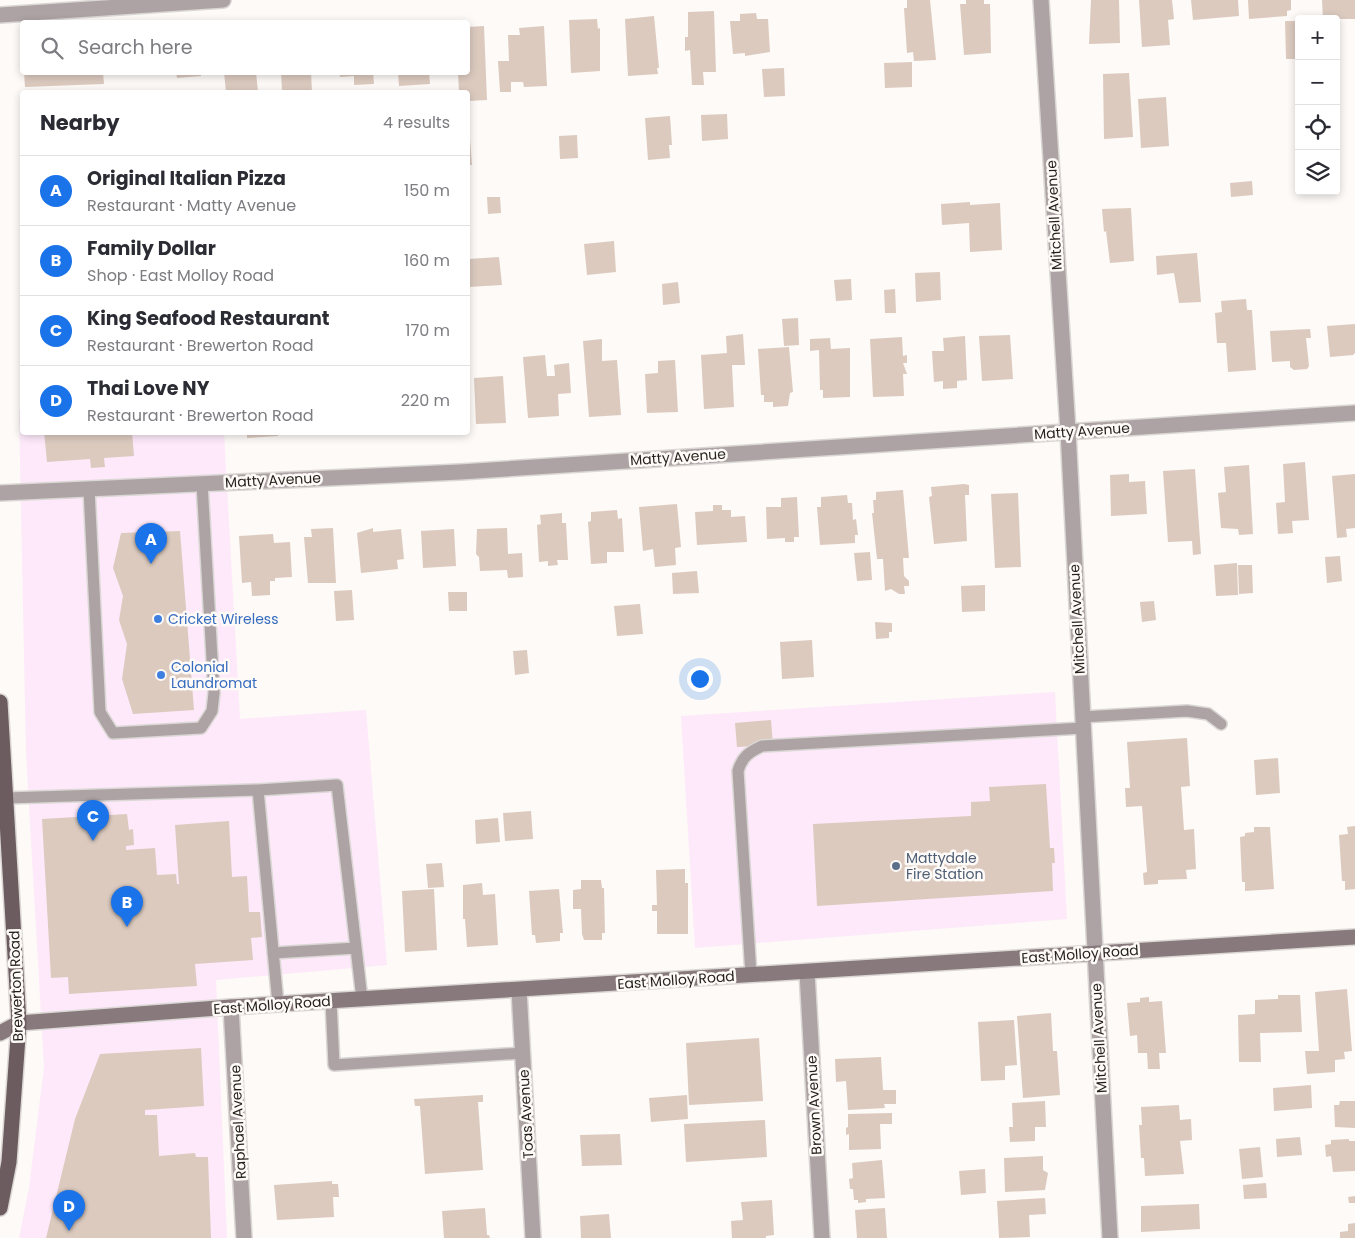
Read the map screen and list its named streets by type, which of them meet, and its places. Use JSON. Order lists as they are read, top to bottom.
{
  "streets": {
    "main road": ["Brewerton Road"],
    "street": [
      "Mitchell Avenue",
      "Matty Avenue",
      "East Molloy Road",
      "Brown Avenue",
      "Toas Avenue",
      "Raphael Avenue"
    ]
  },
  "crossings": [
    ["Mitchell Avenue", "Matty Avenue"],
    ["Mitchell Avenue", "East Molloy Road"],
    ["East Molloy Road", "Brewerton Road"],
    ["East Molloy Road", "Brown Avenue"],
    ["East Molloy Road", "Toas Avenue"],
    ["East Molloy Road", "Raphael Avenue"]
  ],
  "places": ["Cricket Wireless", "Colonial Laundromat", "Mattydale Fire Station"],
  "page": {
    "map_buttons": ["+", "−"],
    "search": "Search here",
    "heading": ["Nearby", "4 results"],
    "list": [
      {
        "mark": "A",
        "name": "Original Italian Pizza",
        "note": "Restaurant · Matty Avenue",
        "value": "150 m"
      },
      {
        "mark": "B",
        "name": "Family Dollar",
        "note": "Shop · East Molloy Road",
        "value": "160 m"
      },
      {
        "mark": "C",
        "name": "King Seafood Restaurant",
        "note": "Restaurant · Brewerton Road",
        "value": "170 m"
      },
      {
        "mark": "D",
        "name": "Thai Love NY",
        "note": "Restaurant · Brewerton Road",
        "value": "220 m"
      }
    ],
    "pins": [
      "A",
      "C",
      "B",
      "D"
    ]
  }
}
